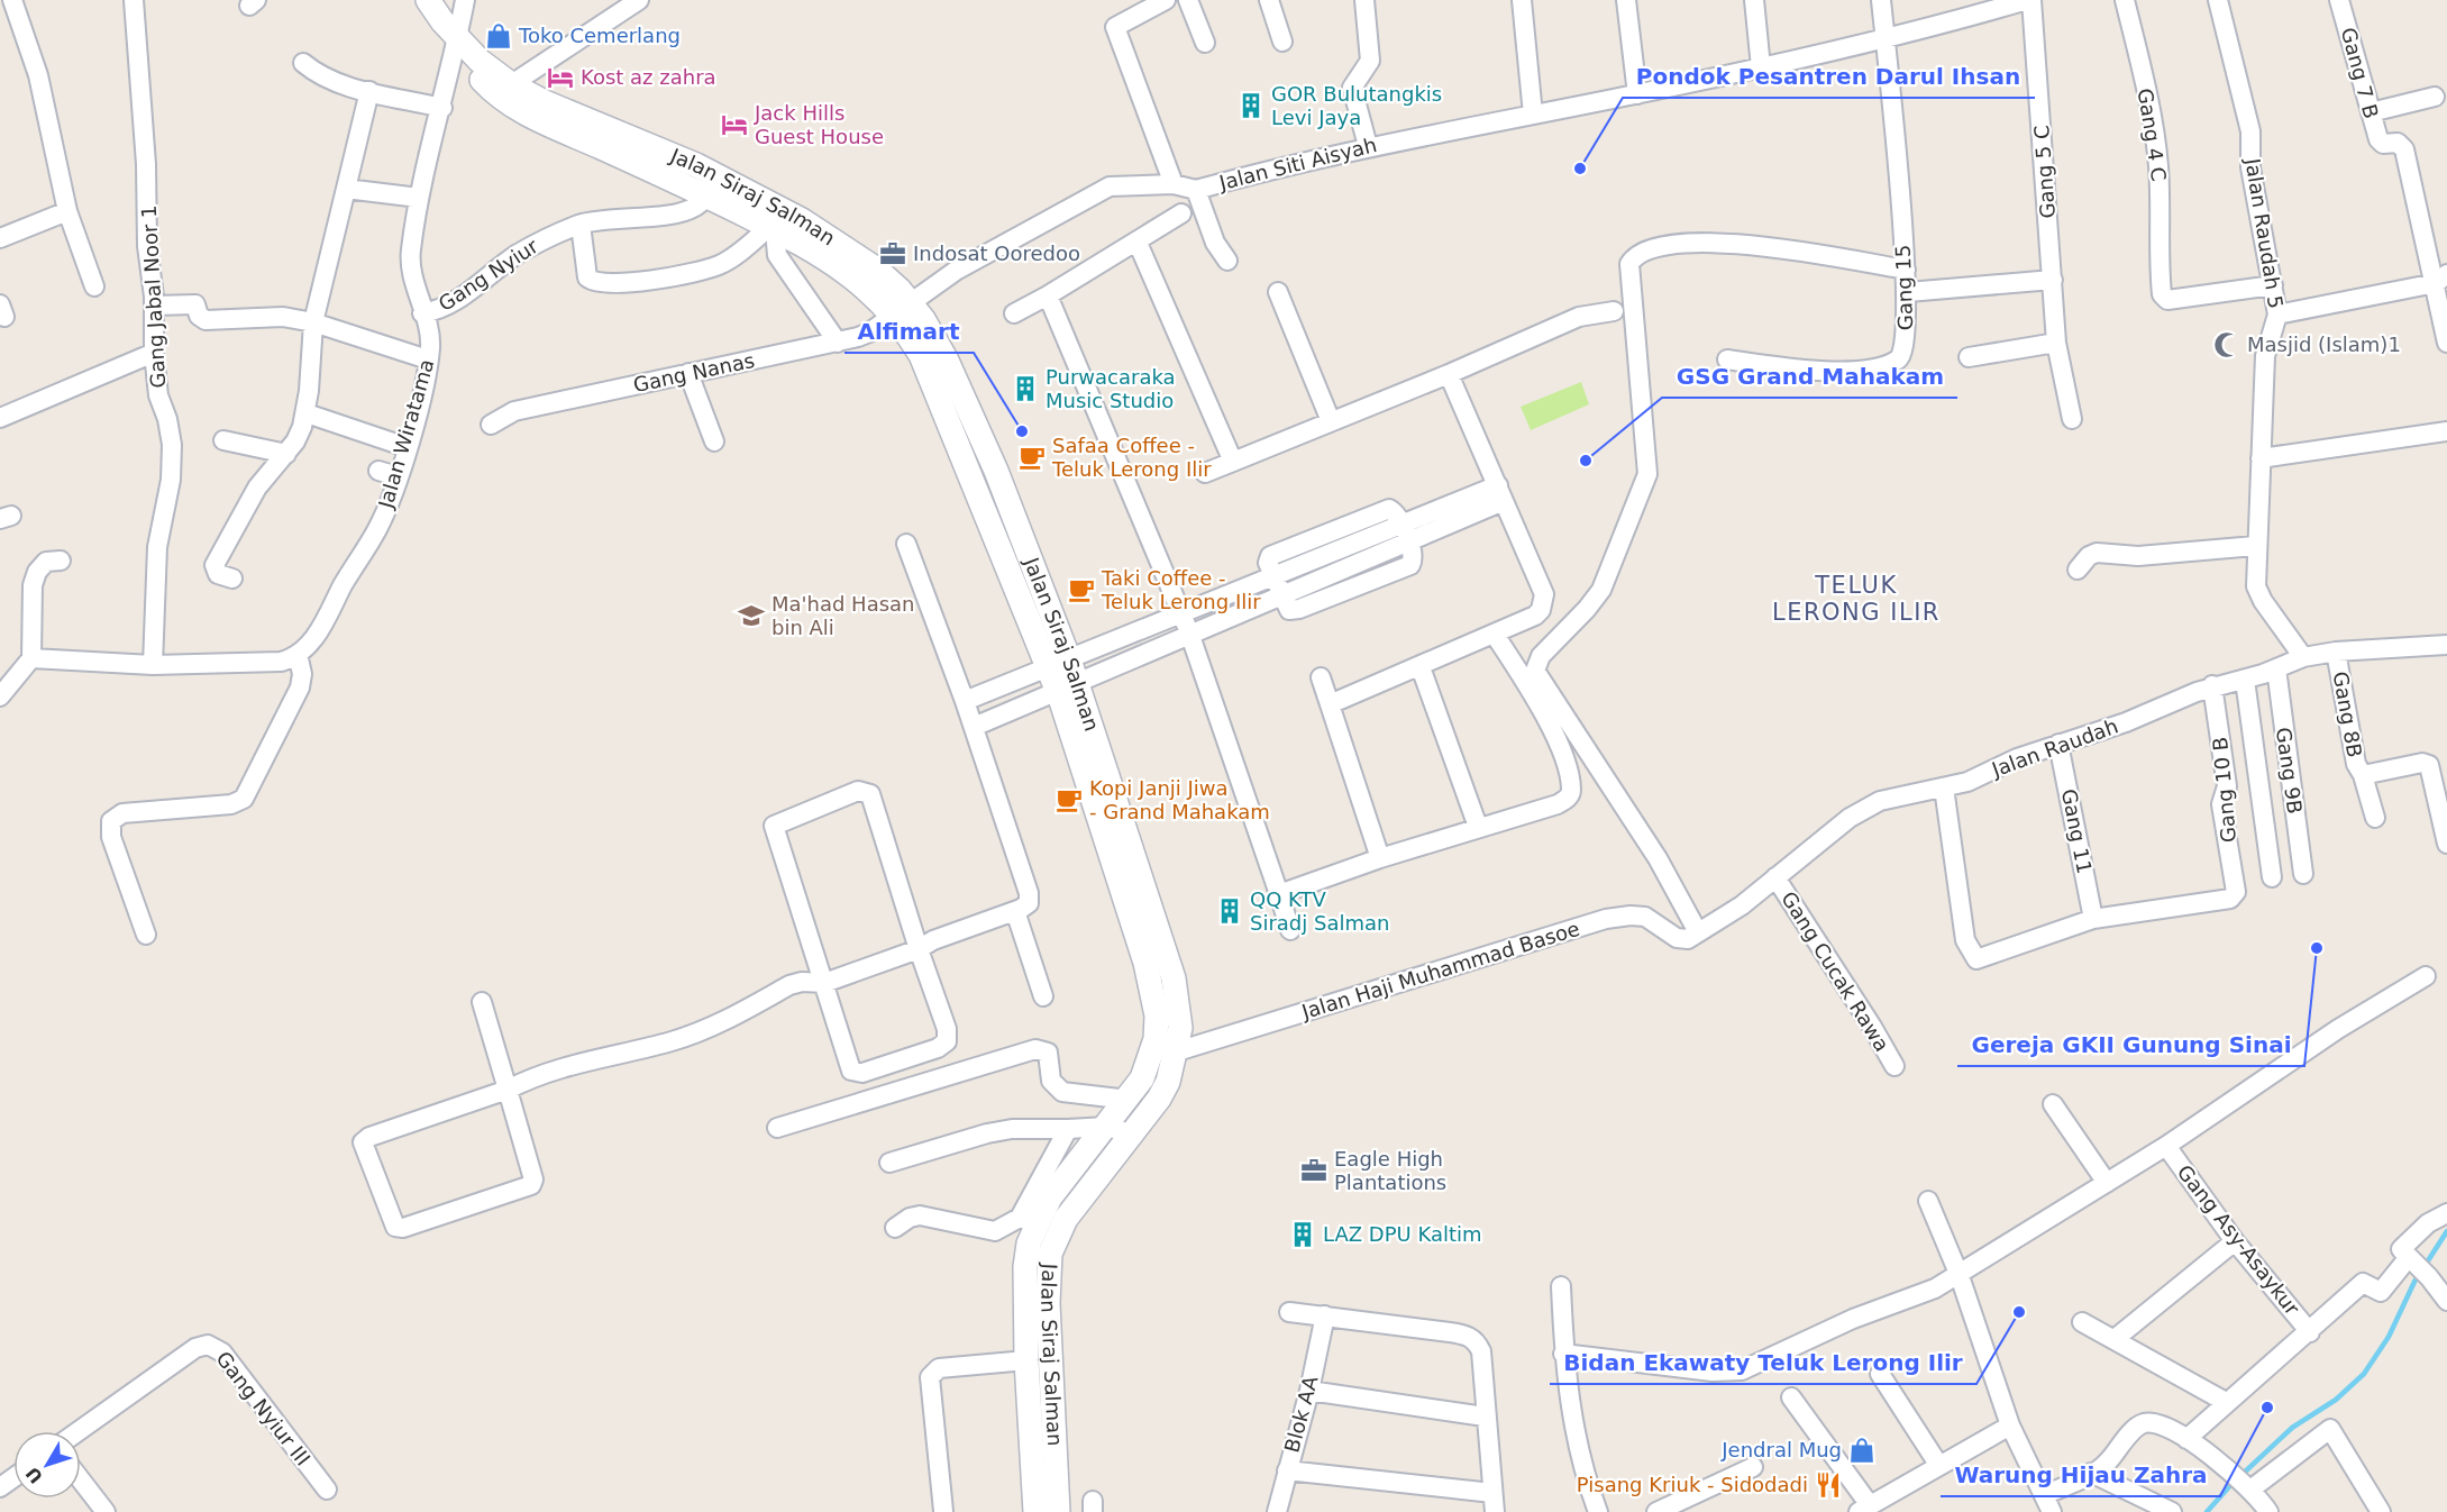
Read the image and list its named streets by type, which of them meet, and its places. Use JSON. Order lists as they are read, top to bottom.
{
  "streets": {
    "street": [
      "Gang 7 B",
      "Gang 4 C",
      "Jalan Siti Aisyah",
      "Gang 5 C",
      "Jalan Siraj Salman",
      "Jalan Raudah 5",
      "Gang Nyiur",
      "Gang 15",
      "Gang Jabal Noor 1",
      "Gang Nanas",
      "Jalan Wiratama",
      "Gang 8B",
      "Jalan Raudah",
      "Gang 9B",
      "Gang 10 B",
      "Gang 11",
      "Jalan Haji Muhammad Basoe",
      "Gang Cucak Rawa",
      "Gang Asy-Asaykur",
      "Gang Nyiur III",
      "Blok AA"
    ]
  },
  "crossings": [
    ["Gang 4 C", "Jalan Raudah 5"],
    ["Jalan Siti Aisyah", "Gang 5 C"],
    ["Jalan Siti Aisyah", "Jalan Siraj Salman"],
    ["Jalan Siti Aisyah", "Gang 15"],
    ["Jalan Siti Aisyah", "Gang Nanas"],
    ["Jalan Siraj Salman", "Gang Nyiur"],
    ["Jalan Siraj Salman", "Gang Nanas"],
    ["Jalan Siraj Salman", "Jalan Wiratama"],
    ["Jalan Siraj Salman", "Jalan Haji Muhammad Basoe"],
    ["Jalan Raudah 5", "Jalan Raudah"],
    ["Gang Nyiur", "Jalan Wiratama"],
    ["Gang 8B", "Jalan Raudah"],
    ["Jalan Raudah", "Gang 9B"],
    ["Jalan Raudah", "Gang 10 B"],
    ["Jalan Raudah", "Gang 11"],
    ["Jalan Raudah", "Jalan Haji Muhammad Basoe"],
    ["Jalan Raudah", "Gang Cucak Rawa"],
    ["Gang 10 B", "Gang 11"]
  ],
  "districts": ["TELUK LERONG ILIR"],
  "places": {
    "shop": ["Toko Cemerlang", "Jendral Mug"],
    "hotel": ["Kost az zahra", "Jack Hills Guest House"],
    "building": [
      "GOR Bulutangkis Levi Jaya",
      "Purwacaraka Music Studio",
      "QQ KTV Siradj Salman",
      "LAZ DPU Kaltim"
    ],
    "other": [
      "Pondok Pesantren Darul Ihsan",
      "Alfimart",
      "GSG Grand Mahakam",
      "Gereja GKII Gunung Sinai",
      "Bidan Ekawaty Teluk Lerong Ilir",
      "Warung Hijau Zahra"
    ],
    "office": ["Indosat Ooredoo", "Eagle High Plantations"],
    "mosque": ["Masjid (Islam)1"],
    "cafe": ["Safaa Coffee - Teluk Lerong Ilir", "Taki Coffee - Teluk Lerong Ilir", "Kopi Janji Jiwa - Grand Mahakam"],
    "school or university": ["Ma'had Hasan bin Ali"],
    "restaurant": ["Pisang Kriuk - Sidodadi"]
  },
  "north": "bottom left"
}
